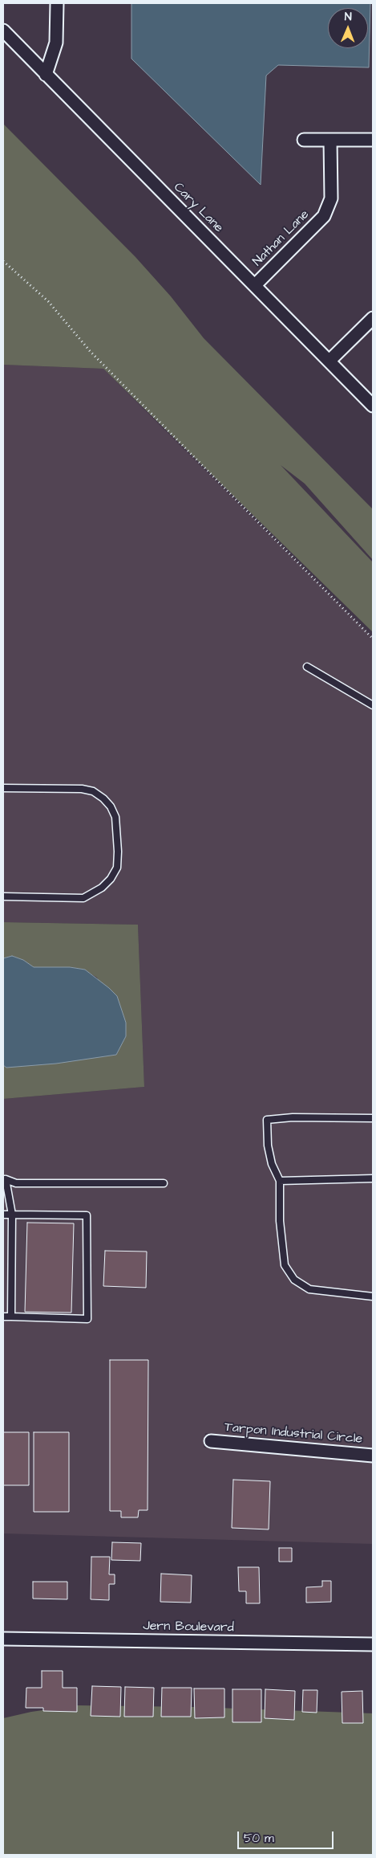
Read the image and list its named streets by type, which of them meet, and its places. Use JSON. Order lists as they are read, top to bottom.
{
  "streets": {
    "street": [
      "Cary Lane",
      "Nathan Lane",
      "Tarpon Industrial Circle",
      "Jern Boulevard"
    ]
  },
  "crossings": [
    ["Cary Lane", "Nathan Lane"]
  ],
  "scale_bar": "50 m",
  "north": "top"
}
